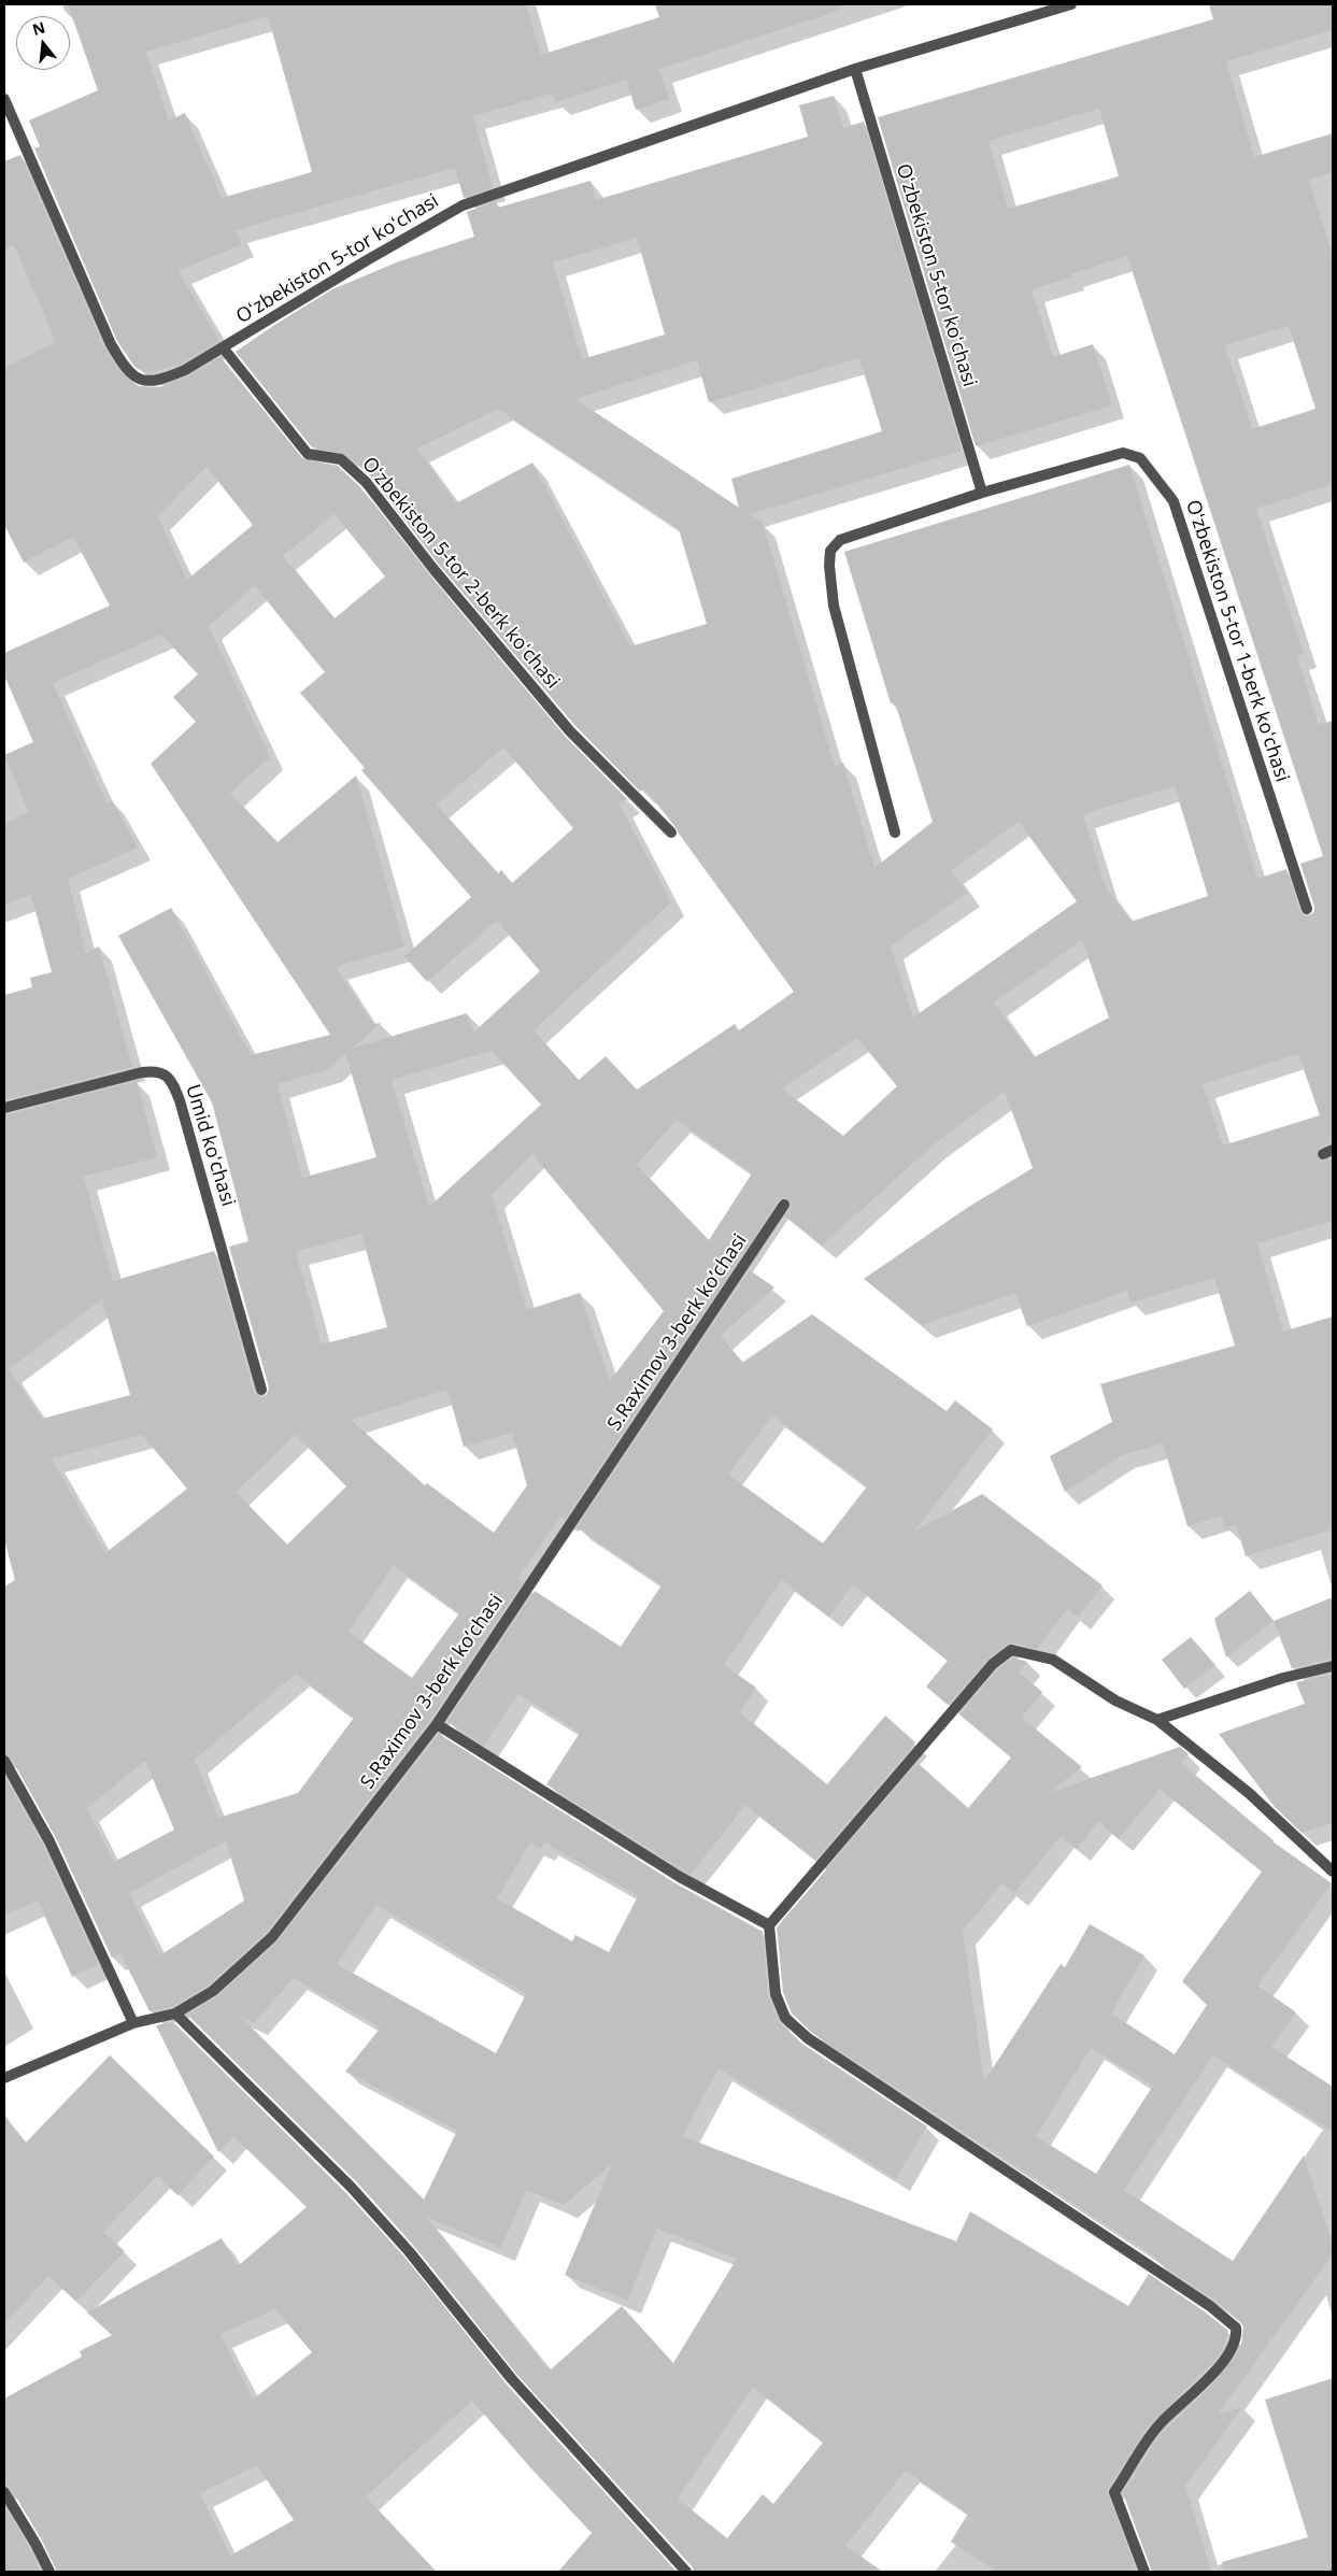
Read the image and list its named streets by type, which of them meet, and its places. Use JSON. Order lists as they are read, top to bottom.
{
  "streets": {
    "street": [
      "Oʻzbekiston 5-tor koʻchasi",
      "Oʻzbekiston 5-tor 2-berk koʻchasi",
      "Oʻzbekiston 5-tor 1-berk koʻchasi",
      "Umid koʻchasi",
      "S.Raximov 3-berk koʼchasi"
    ]
  },
  "crossings": [
    ["Oʻzbekiston 5-tor koʻchasi", "Oʻzbekiston 5-tor 2-berk koʻchasi"],
    ["Oʻzbekiston 5-tor koʻchasi", "Oʻzbekiston 5-tor 1-berk koʻchasi"]
  ],
  "north": "top"
}
